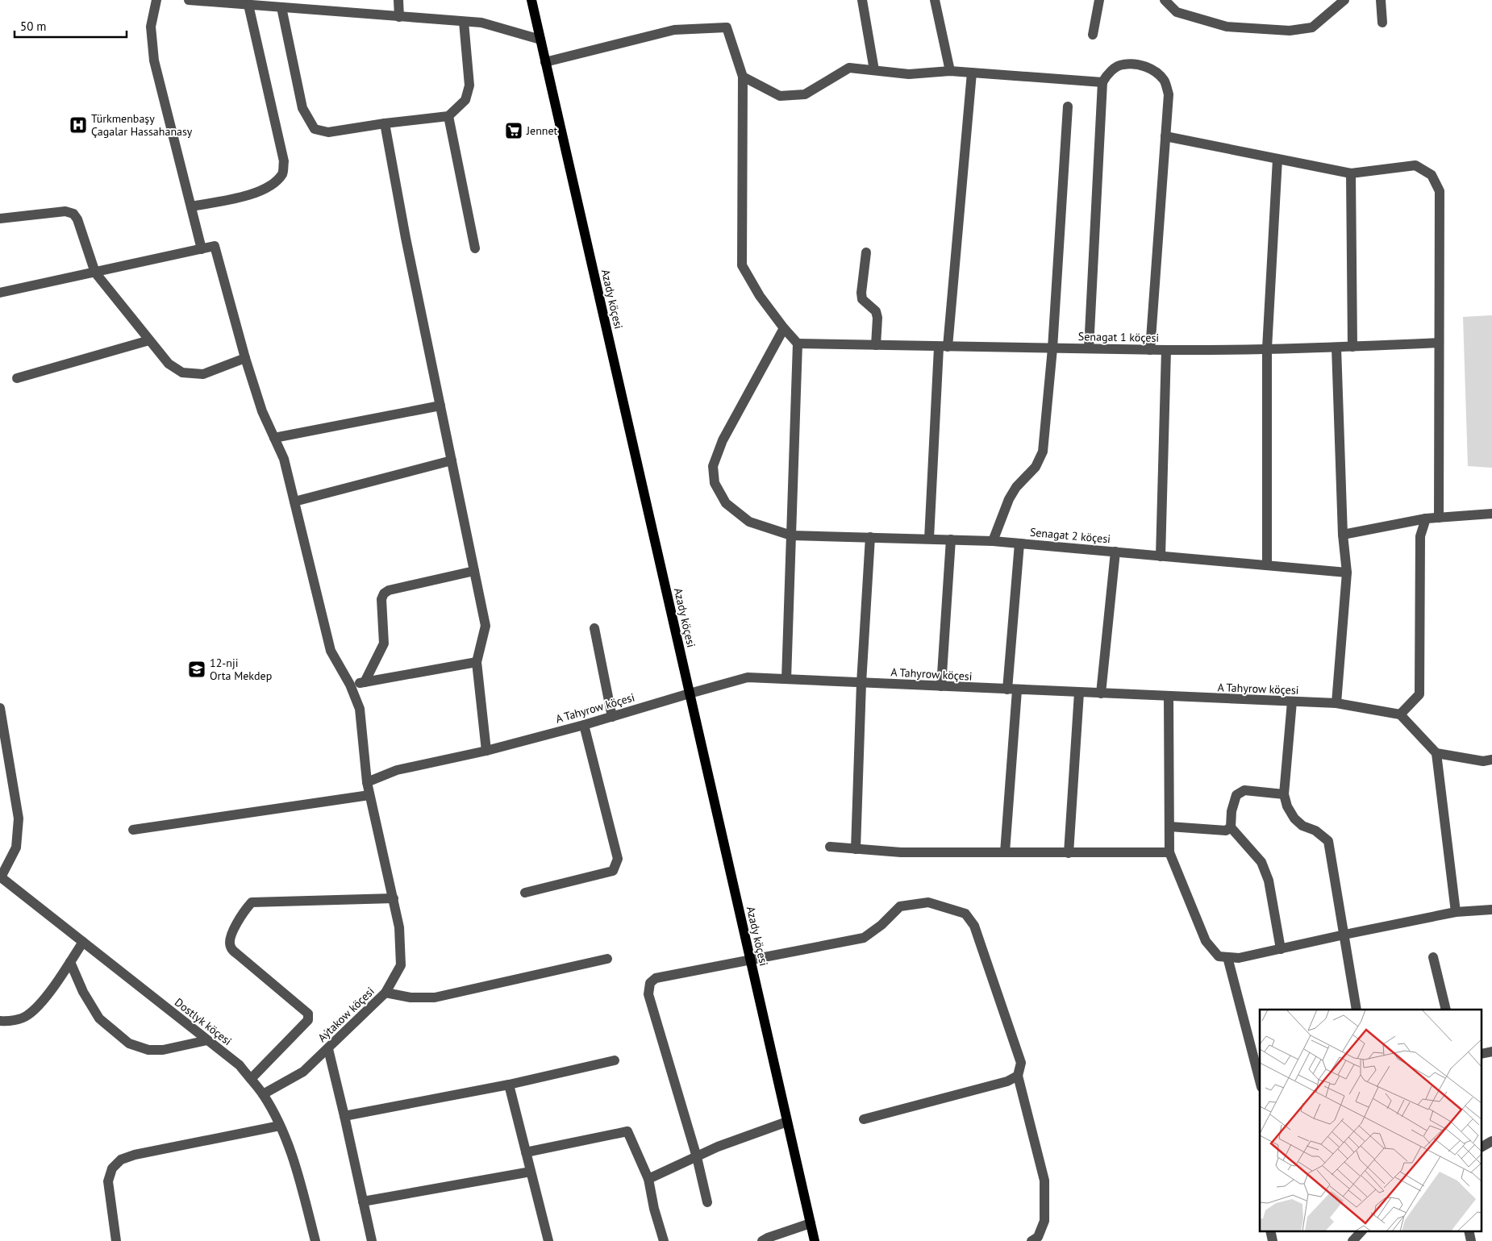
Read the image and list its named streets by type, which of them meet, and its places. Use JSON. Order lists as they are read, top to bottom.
{
  "streets": {
    "main road": ["Azady köçesi"],
    "street": [
      "Senagat 1 köçesi",
      "Senagat 2 köçesi",
      "A Tahyrow köçesi",
      "Aýtakow köçesi",
      "Dostlyk köçesi"
    ]
  },
  "crossings": [
    ["Azady köçesi", "A Tahyrow köçesi"],
    ["A Tahyrow köçesi", "Aýtakow köçesi"],
    ["Aýtakow köçesi", "Dostlyk köçesi"]
  ],
  "places": {
    "hospital": ["Türkmenbaşy Çagalar Hassahanasy"],
    "supermarket": ["Jennet"],
    "school or university": ["12-nji Orta Mekdep"]
  },
  "scale_bar": "50 m"
}
